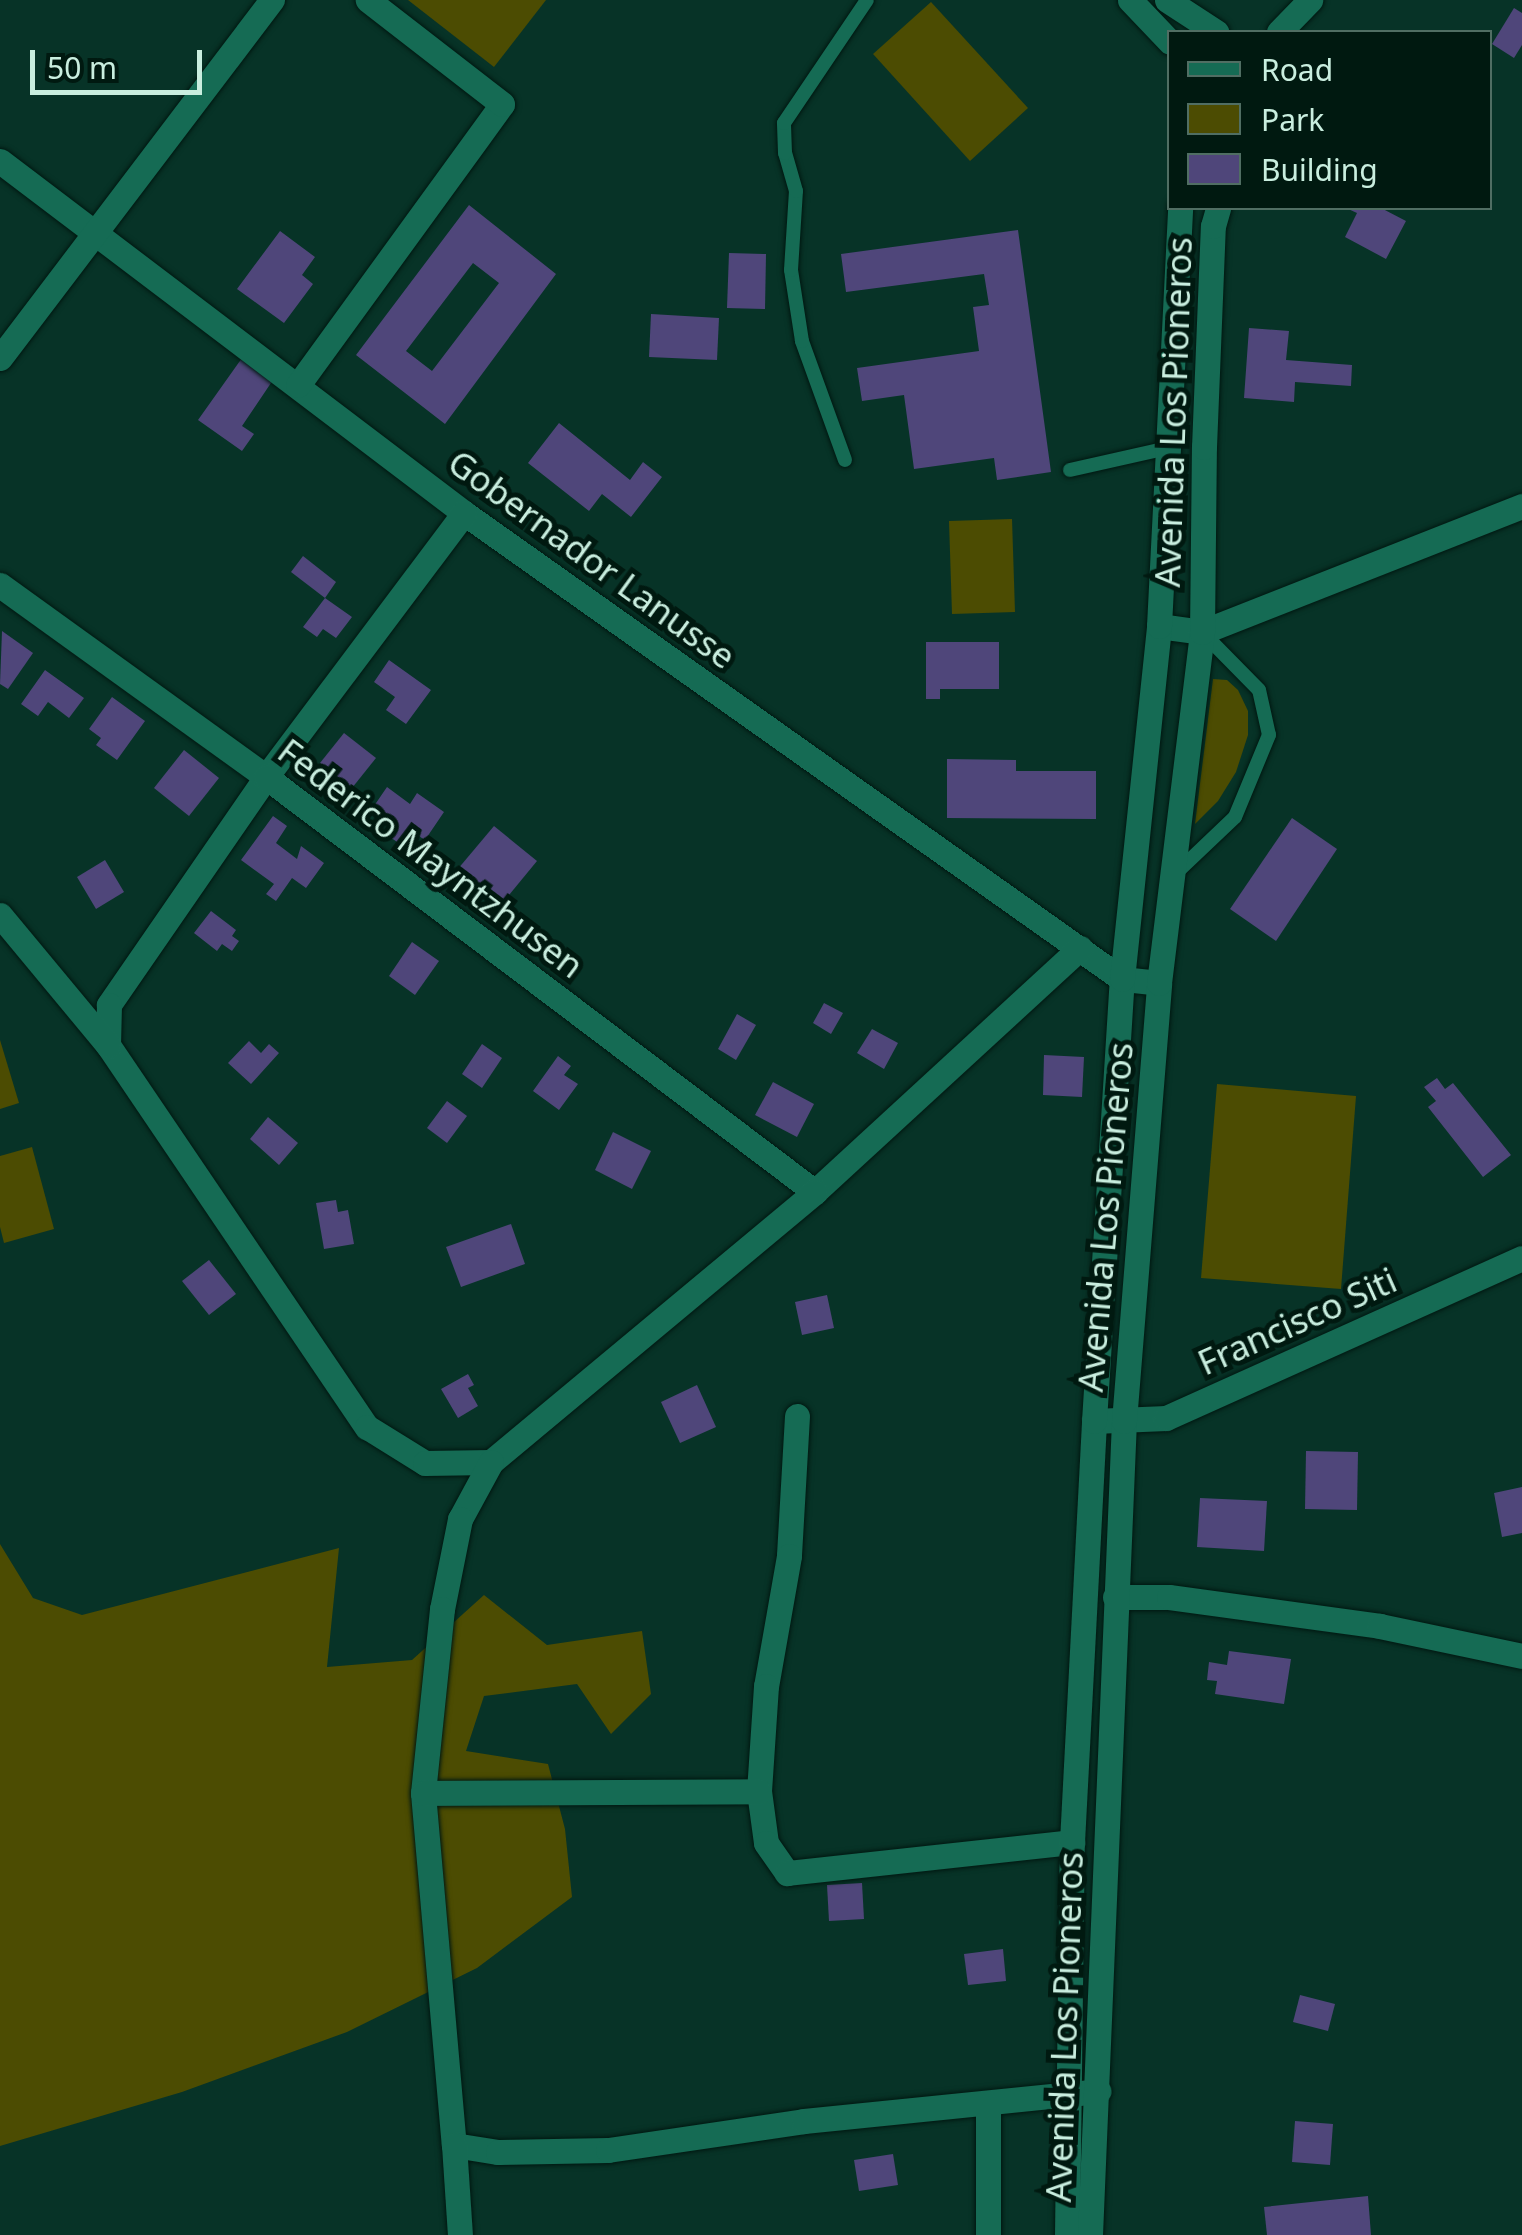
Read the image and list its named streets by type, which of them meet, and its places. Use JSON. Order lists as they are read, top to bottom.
{
  "streets": {
    "street": [
      "Avenida Los Pioneros",
      "Gobernador Lanusse",
      "Federico Mayntzhusen",
      "Francisco Siti"
    ]
  },
  "crossings": [
    ["Avenida Los Pioneros", "Gobernador Lanusse"],
    ["Avenida Los Pioneros", "Francisco Siti"]
  ],
  "legend": ["Road", "Park", "Building"],
  "scale_bar": "50 m"
}
